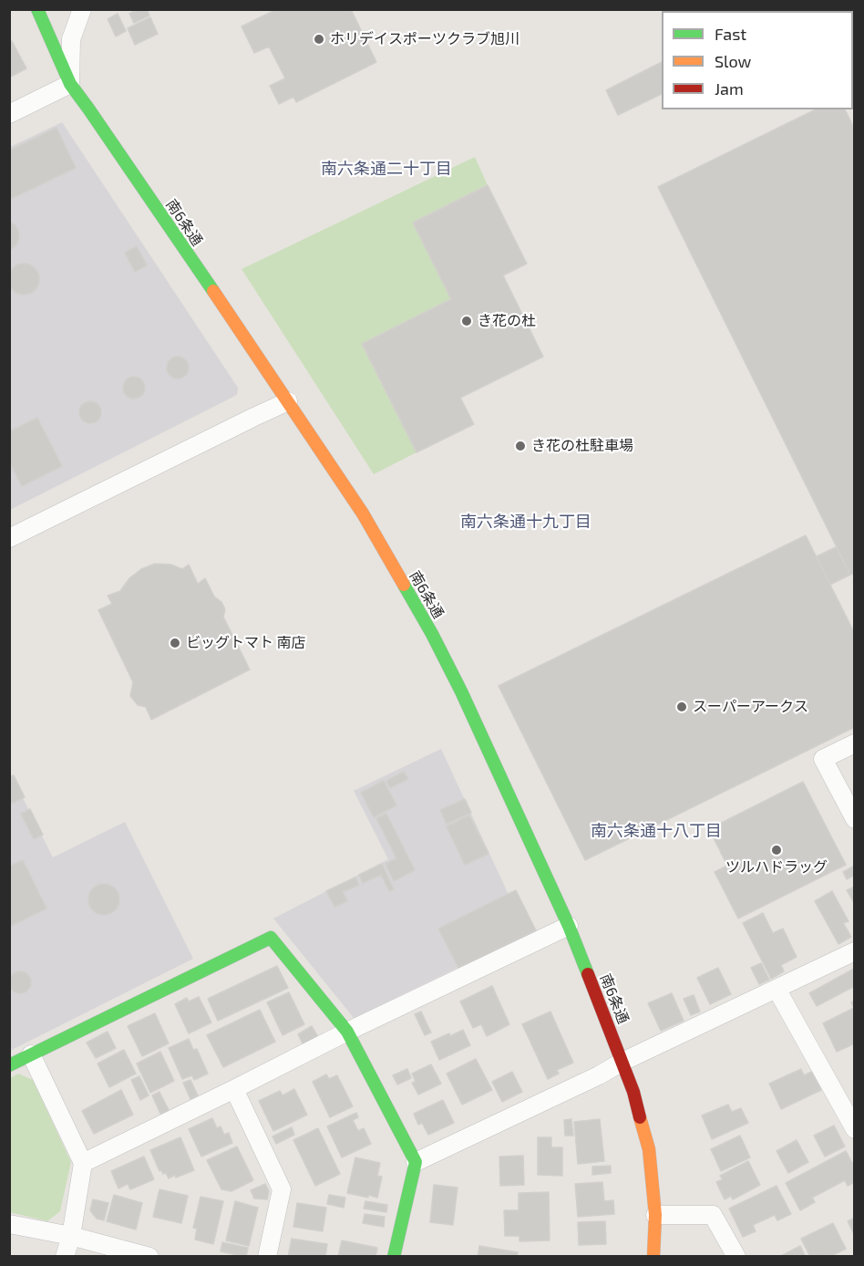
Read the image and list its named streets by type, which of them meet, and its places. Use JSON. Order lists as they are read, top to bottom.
{
  "streets": {
    "street": ["南6条通"]
  },
  "districts": ["南六条通二十丁目", "南六条通十九丁目", "南六条通十八丁目"],
  "places": [
    "ホリデイスポーツクラブ旭川",
    "き花の杜",
    "き花の杜駐車場",
    "ビッグトマト 南店",
    "スーパーアークス",
    "ツルハドラッグ"
  ],
  "legend": ["Fast", "Slow", "Jam"]
}
